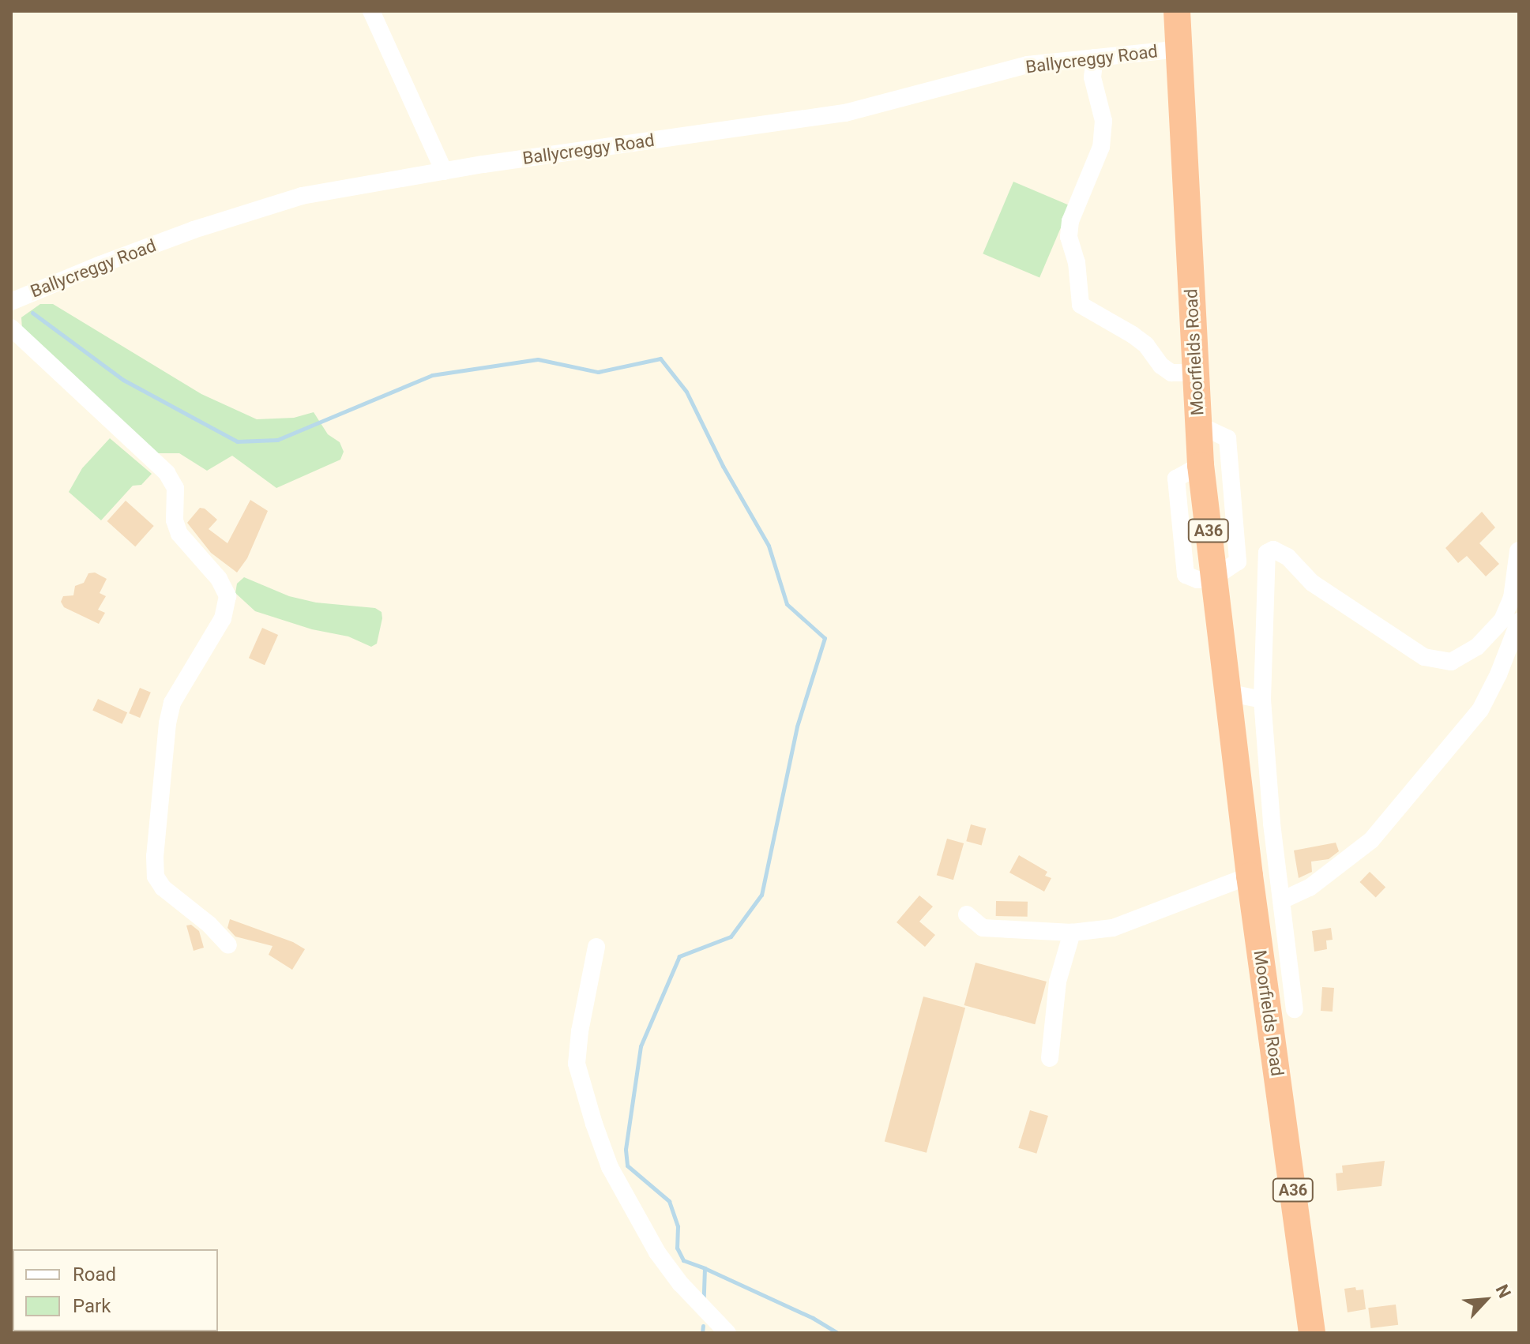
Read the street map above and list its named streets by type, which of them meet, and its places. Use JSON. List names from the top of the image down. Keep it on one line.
{"streets":{"highway":["Moorfields Road","A36"],"street":["Ballycreggy Road"]},"crossings":[["Ballycreggy Road","Moorfields Road"]],"legend":["Road","Park"],"north":"top right"}
